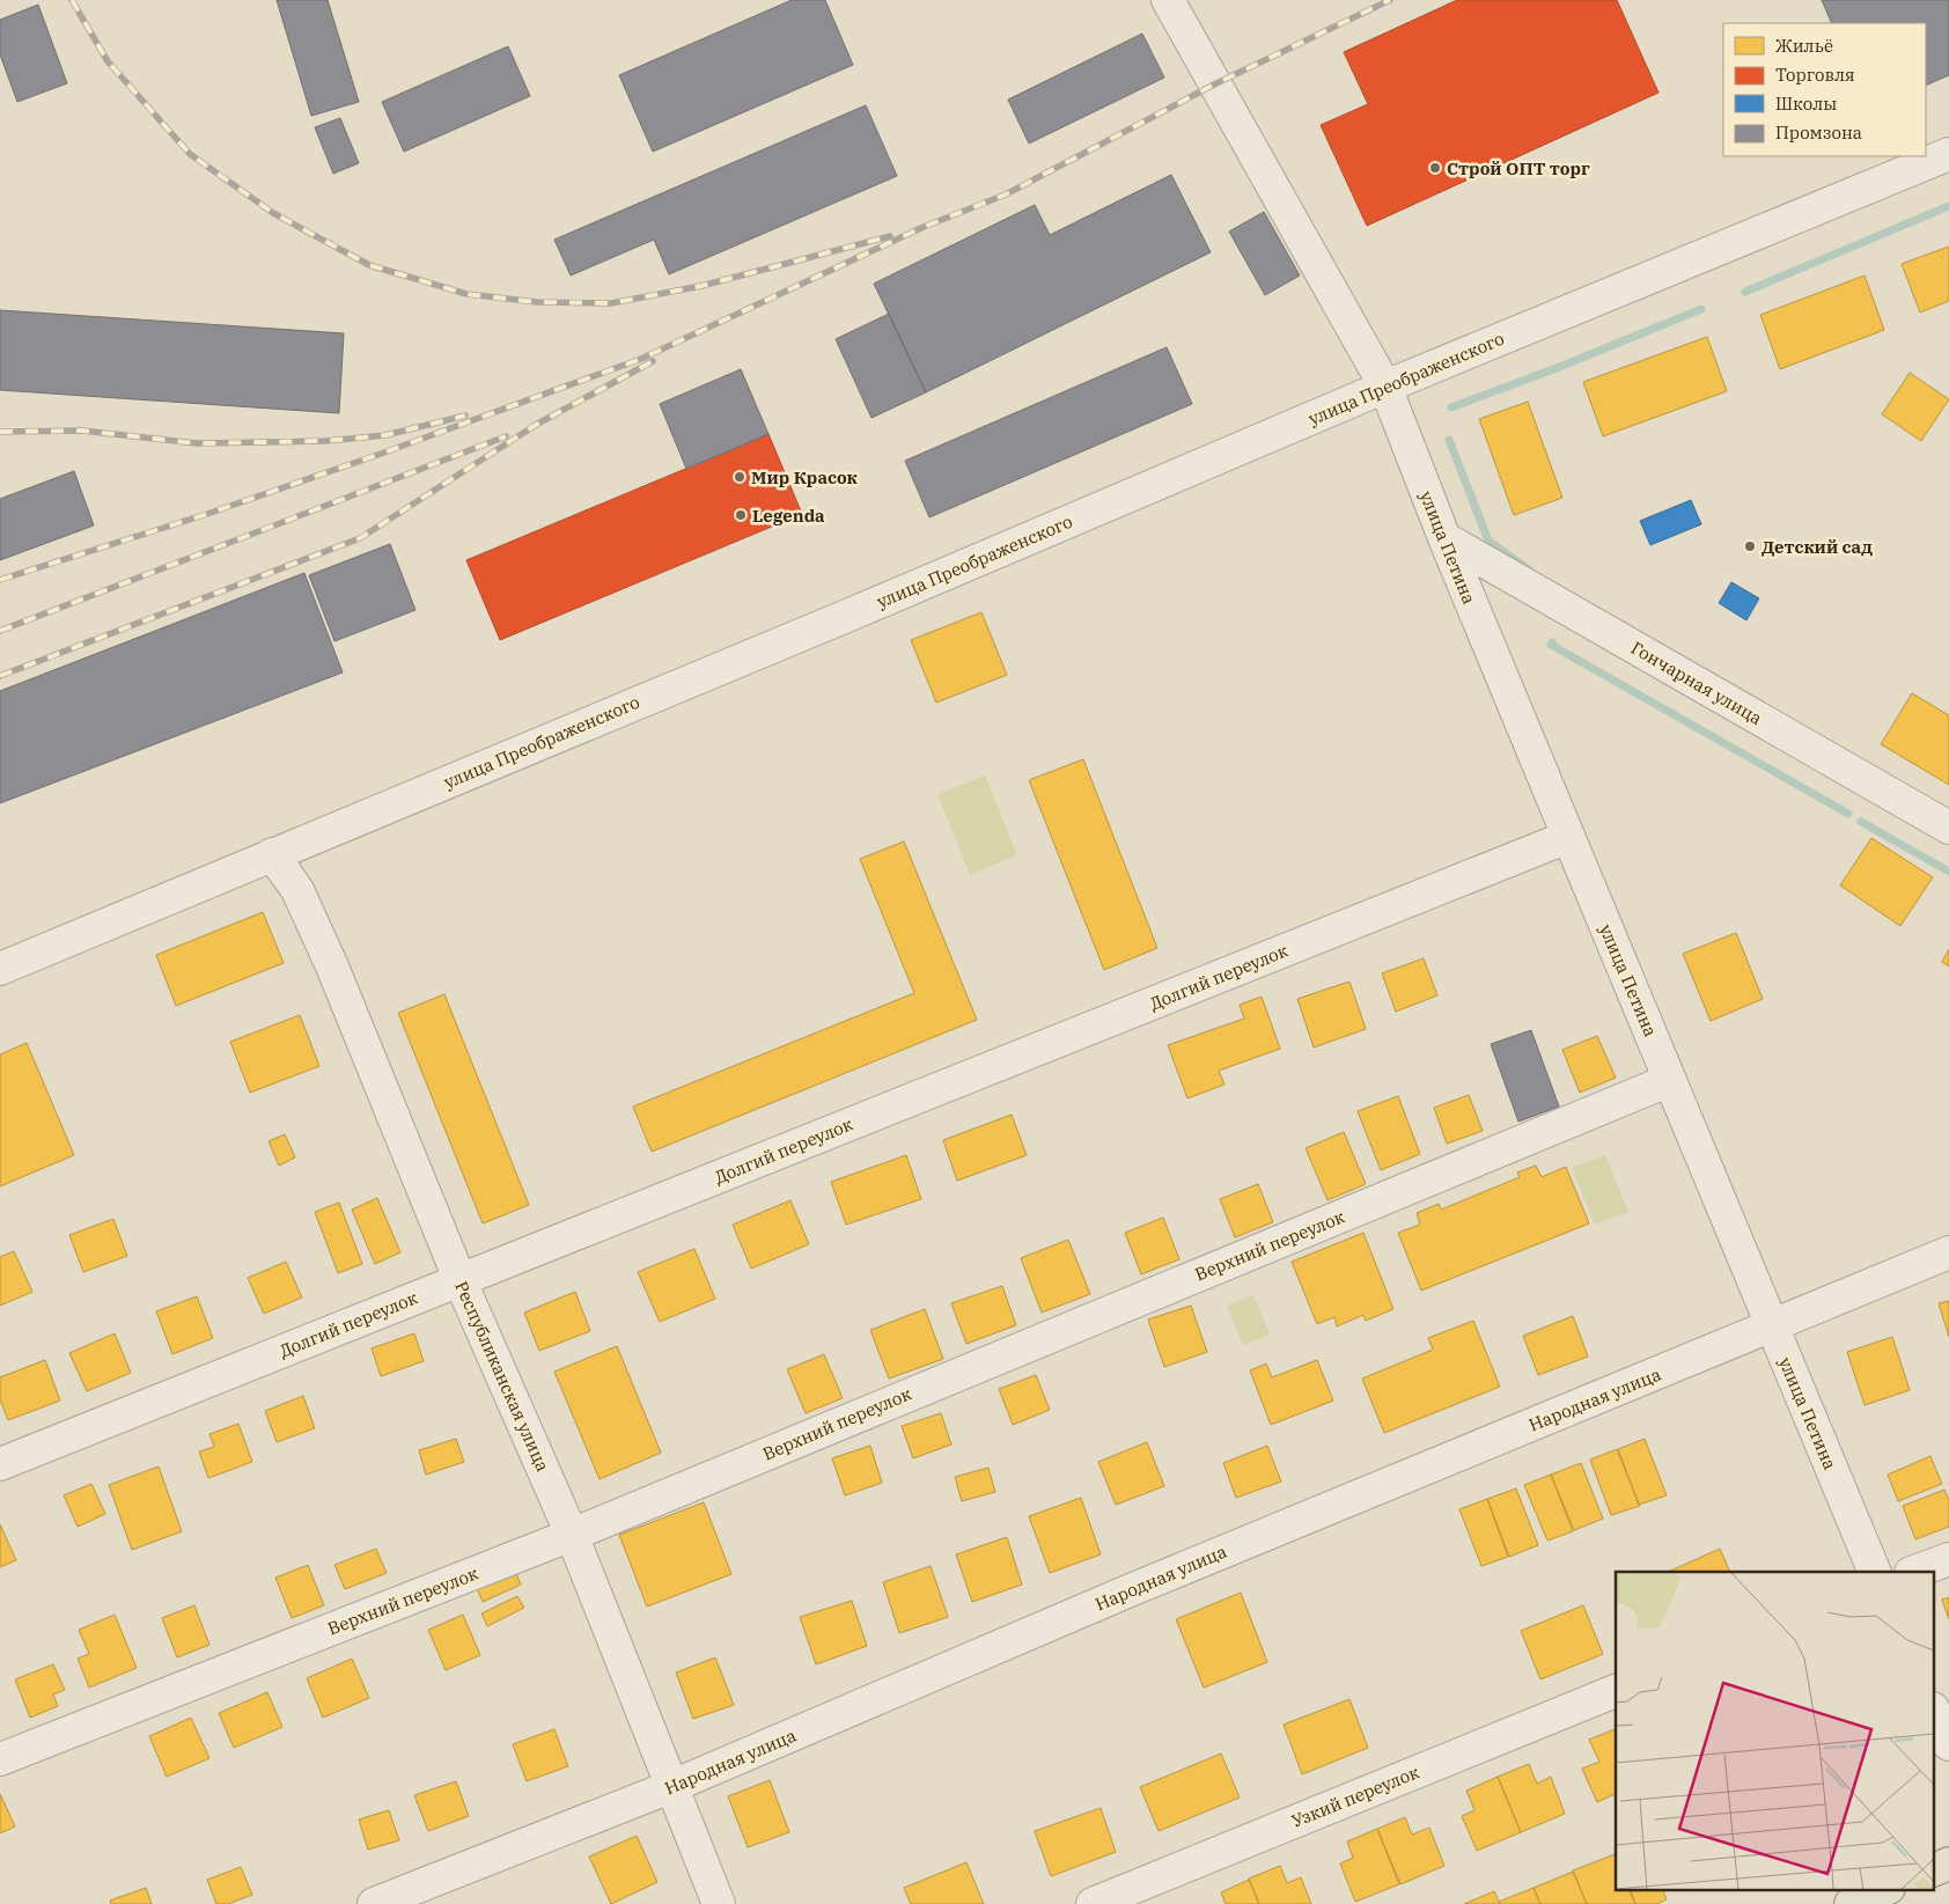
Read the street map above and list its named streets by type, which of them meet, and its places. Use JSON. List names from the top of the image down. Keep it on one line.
{"streets":{"street":["улица Преображенского","улица Петина","Гончарная улица","Долгий переулок","Верхний переулок","Республиканская улица","Народная улица","Узкий переулок"]},"crossings":[["улица Преображенского","улица Петина"],["улица Преображенского","Республиканская улица"],["улица Петина","Гончарная улица"],["улица Петина","Долгий переулок"],["улица Петина","Верхний переулок"],["улица Петина","Народная улица"],["Долгий переулок","Республиканская улица"],["Верхний переулок","Республиканская улица"],["Республиканская улица","Народная улица"]],"places":["Строй ОПТ торг","Мир Красок","Legenda","Детский сад"],"legend":["Жильё","Торговля","Школы","Промзона"]}
